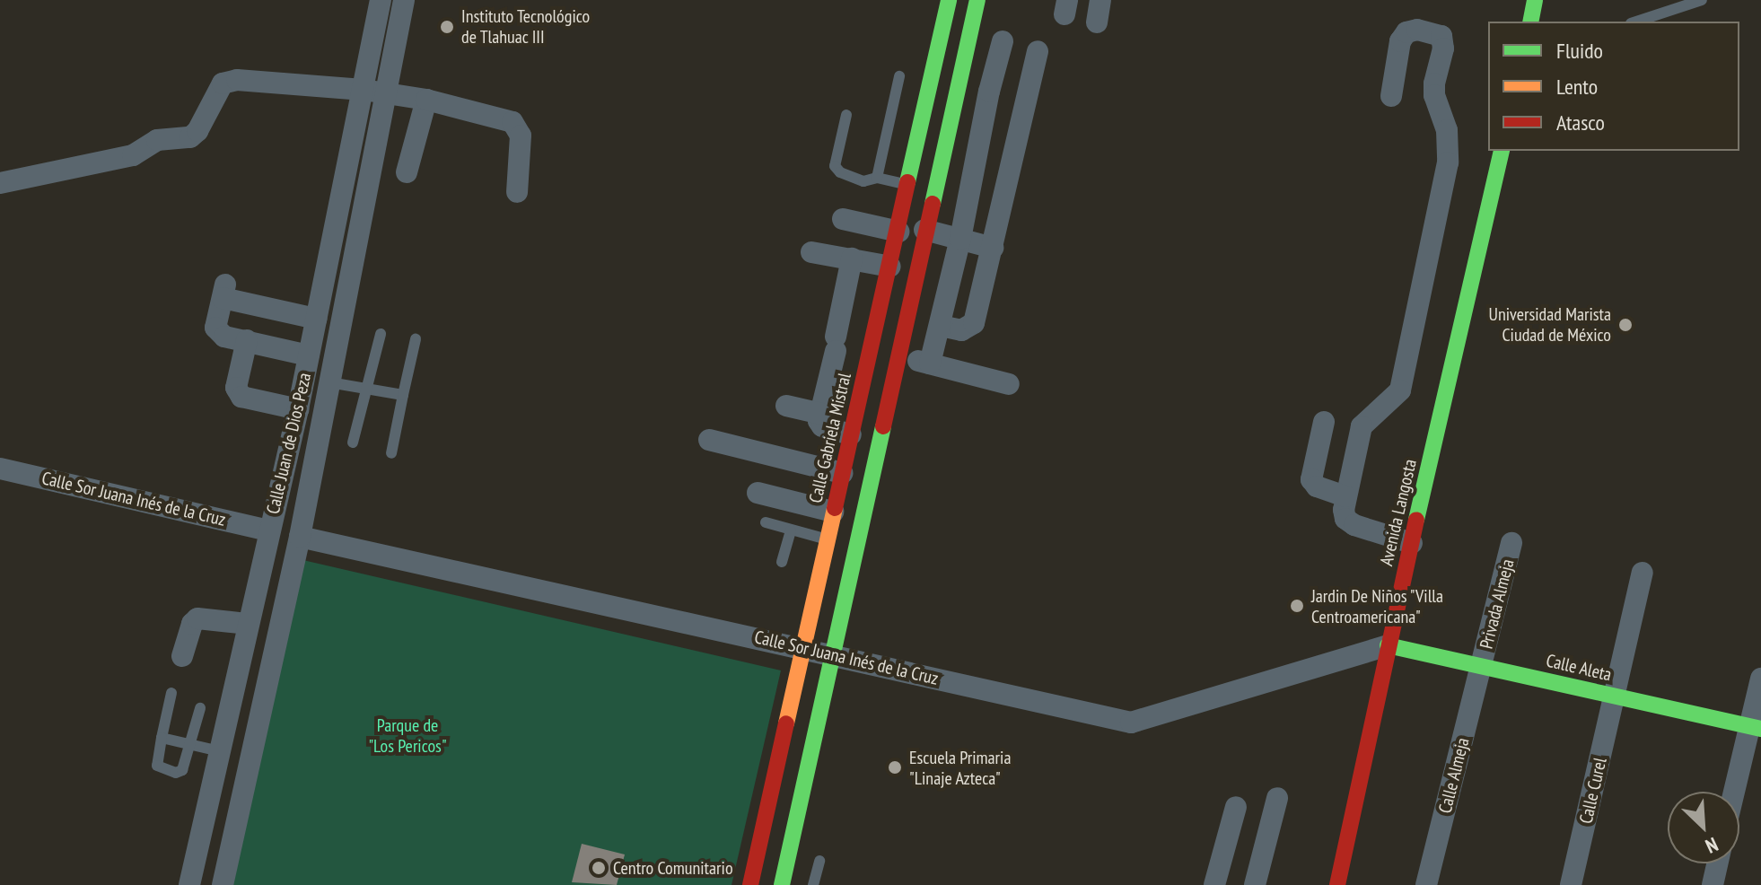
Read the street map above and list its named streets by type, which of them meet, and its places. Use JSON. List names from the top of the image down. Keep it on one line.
{"streets":{"street":["Calle Gabriela Mistral","Calle Juan de Dios Peza","Calle Sor Juana Inés de la Cruz","Avenida Langosta","Privada Almeja","Calle Aleta","Calle Almeja","Calle Curel"]},"crossings":[["Calle Gabriela Mistral","Calle Sor Juana Inés de la Cruz"],["Calle Juan de Dios Peza","Calle Sor Juana Inés de la Cruz"],["Calle Sor Juana Inés de la Cruz","Avenida Langosta"],["Calle Sor Juana Inés de la Cruz","Calle Aleta"],["Avenida Langosta","Calle Aleta"],["Privada Almeja","Calle Aleta"],["Privada Almeja","Calle Almeja"],["Calle Aleta","Calle Almeja"],["Calle Aleta","Calle Curel"]],"parks":["Parque de \"Los Pericos\""],"places":["Instituto Tecnológico de Tlahuac III","Universidad Marista Ciudad de México","Jardin De Niños \"Villa Centroamericana\"","Escuela Primaria \"Linaje Azteca\"","Centro Comunitario"],"legend":["Fluido","Lento","Atasco"],"north":"bottom right"}
